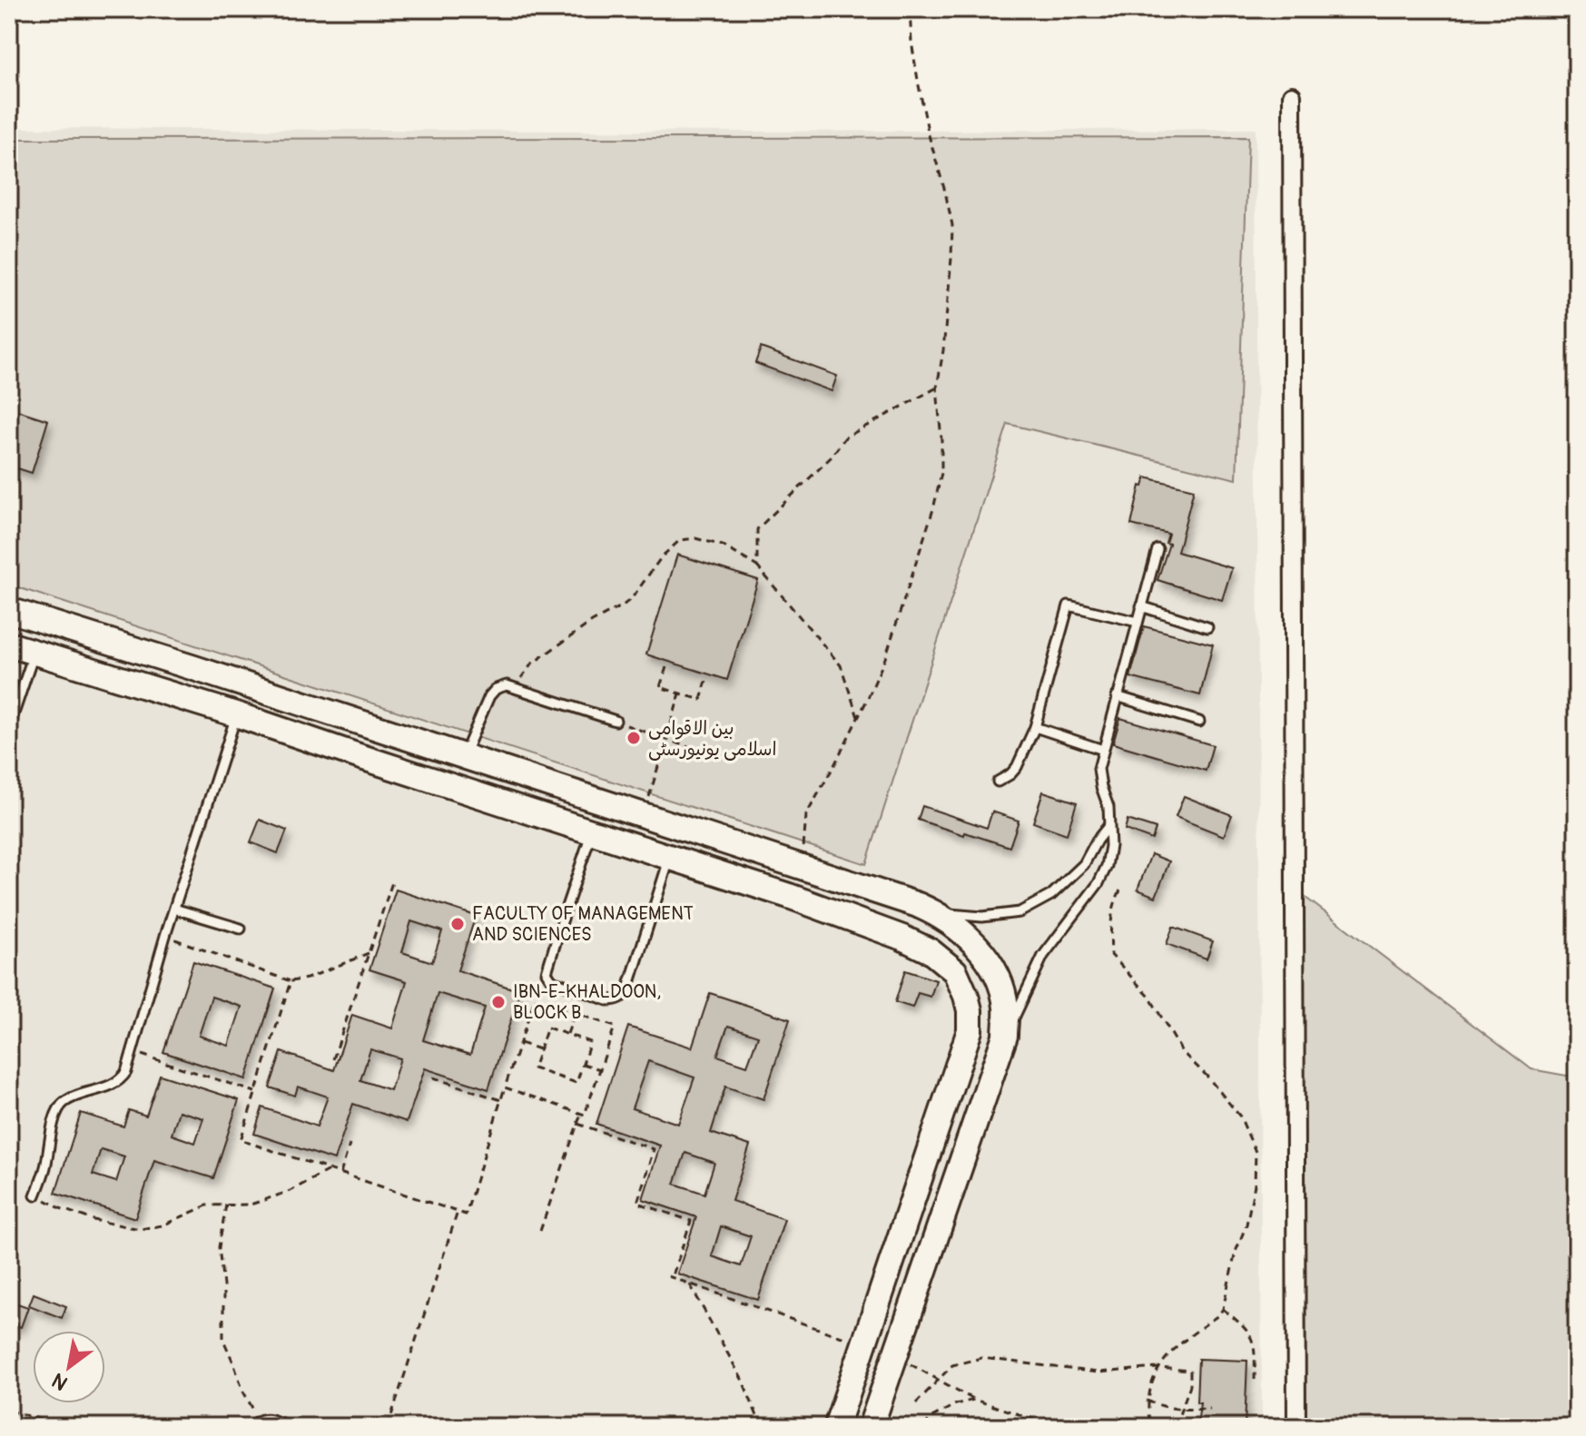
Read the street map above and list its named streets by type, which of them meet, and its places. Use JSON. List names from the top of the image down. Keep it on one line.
{"places":["بین الاقوامی اسلامی یونیورسٹی","FACULTY OF MANAGEMENT AND SCIENCES","IBN-E-KHALDOON, BLOCK B"],"north":"bottom left"}
